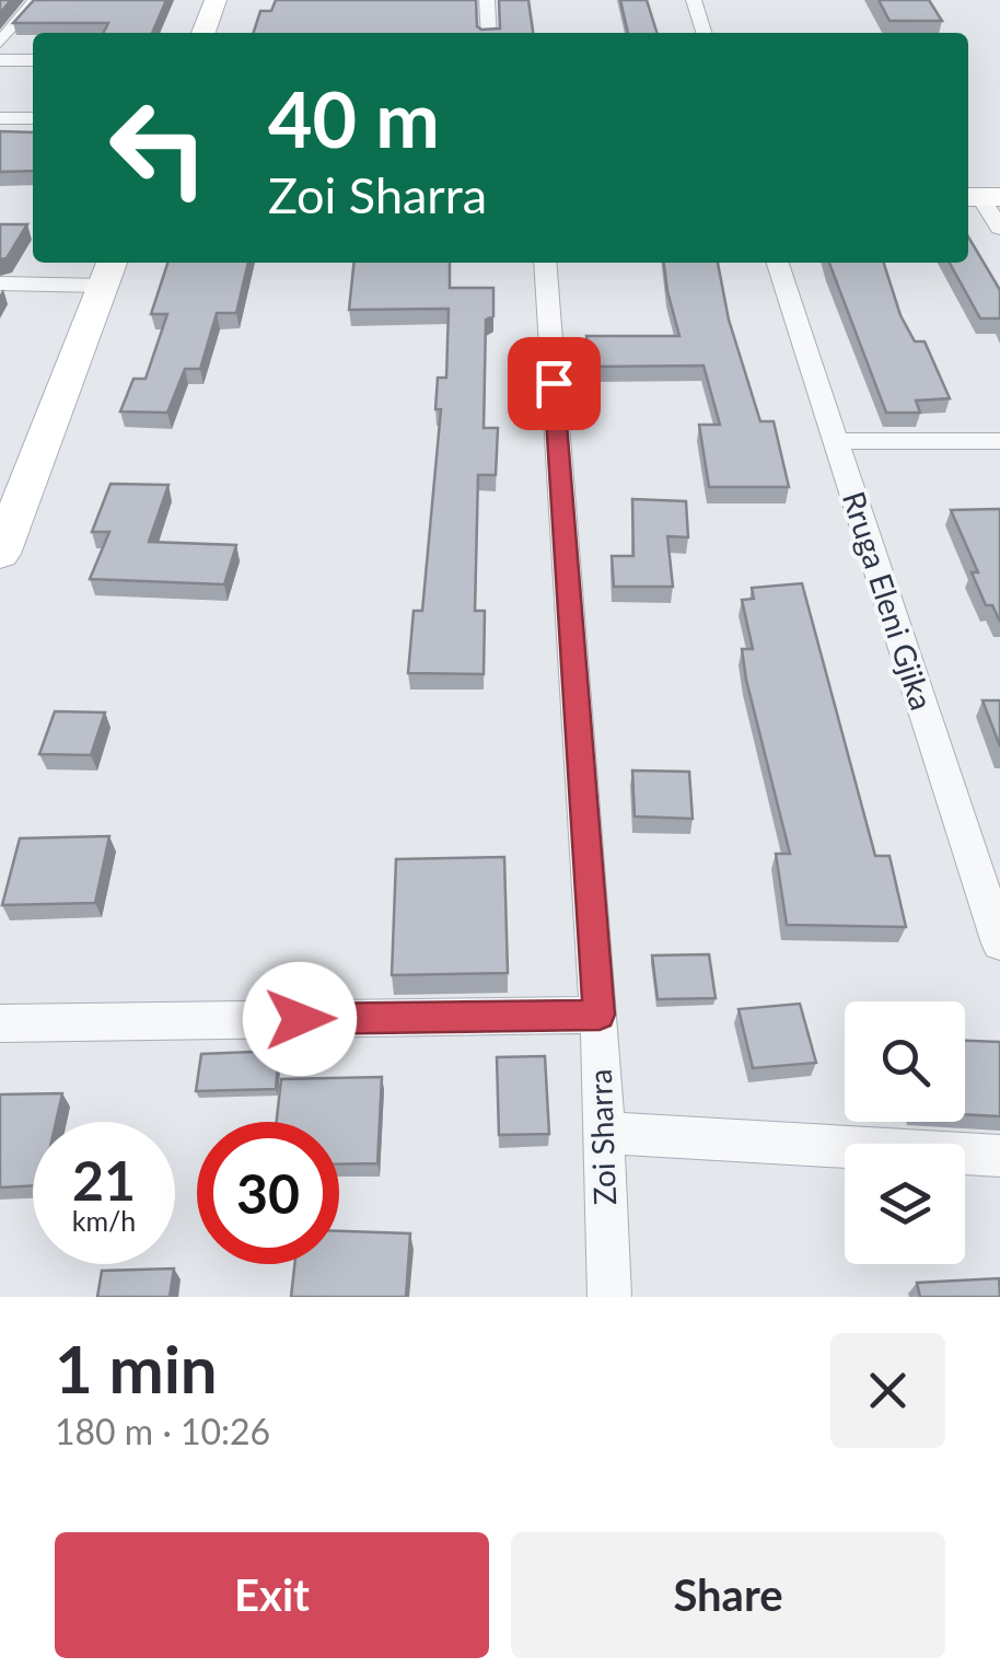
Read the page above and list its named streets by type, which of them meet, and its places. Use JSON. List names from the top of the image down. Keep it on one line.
{"streets":{"street":["Rruga Eleni Gjika","Zoi Sharra"]},"page":{"turn":["40 m","Zoi Sharra"],"speed":"21 km/h","limit":"30","heading":["1 min","180 m · 10:26"],"buttons":["Exit","Share"]}}
